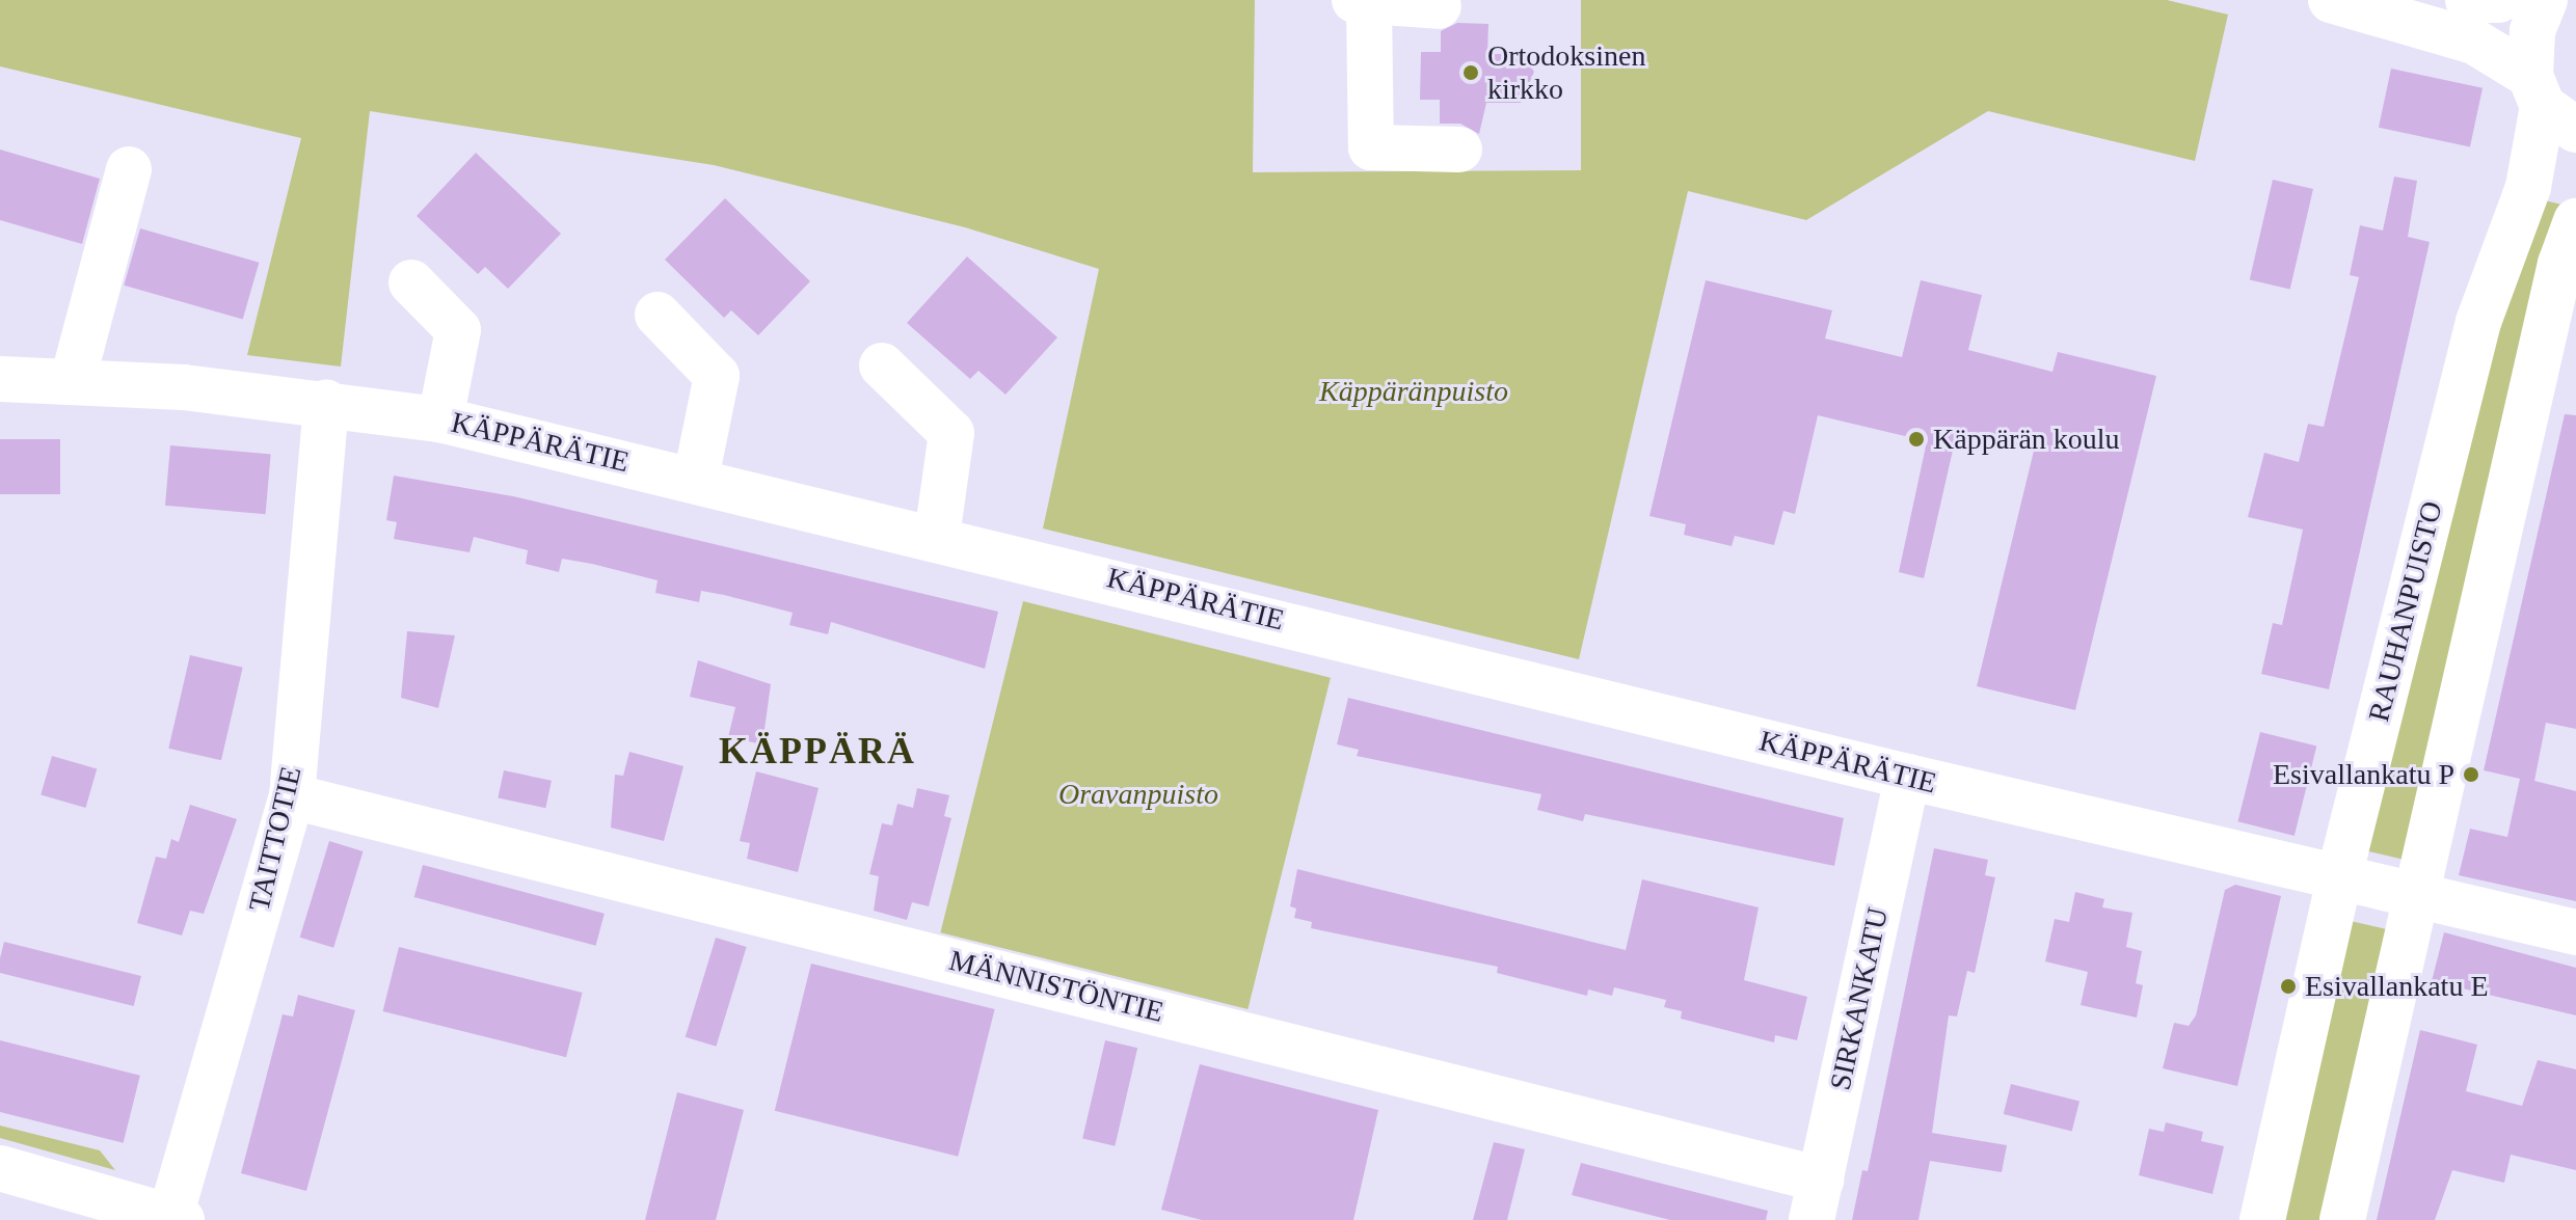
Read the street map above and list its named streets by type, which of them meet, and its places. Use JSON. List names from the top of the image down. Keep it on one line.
{"streets":{"street":["KÄPPÄRÄTIE","RAUHANPUISTO","TAITTOTIE","MÄNNISTÖNTIE","SIRKANKATU"]},"crossings":[["KÄPPÄRÄTIE","RAUHANPUISTO"],["KÄPPÄRÄTIE","TAITTOTIE"],["KÄPPÄRÄTIE","SIRKANKATU"],["TAITTOTIE","MÄNNISTÖNTIE"],["MÄNNISTÖNTIE","SIRKANKATU"]],"districts":["KÄPPÄRÄ"],"parks":["Käppäränpuisto","Oravanpuisto"],"places":["Ortodoksinen kirkko","Käppärän koulu","Esivallankatu P","Esivallankatu E"]}
